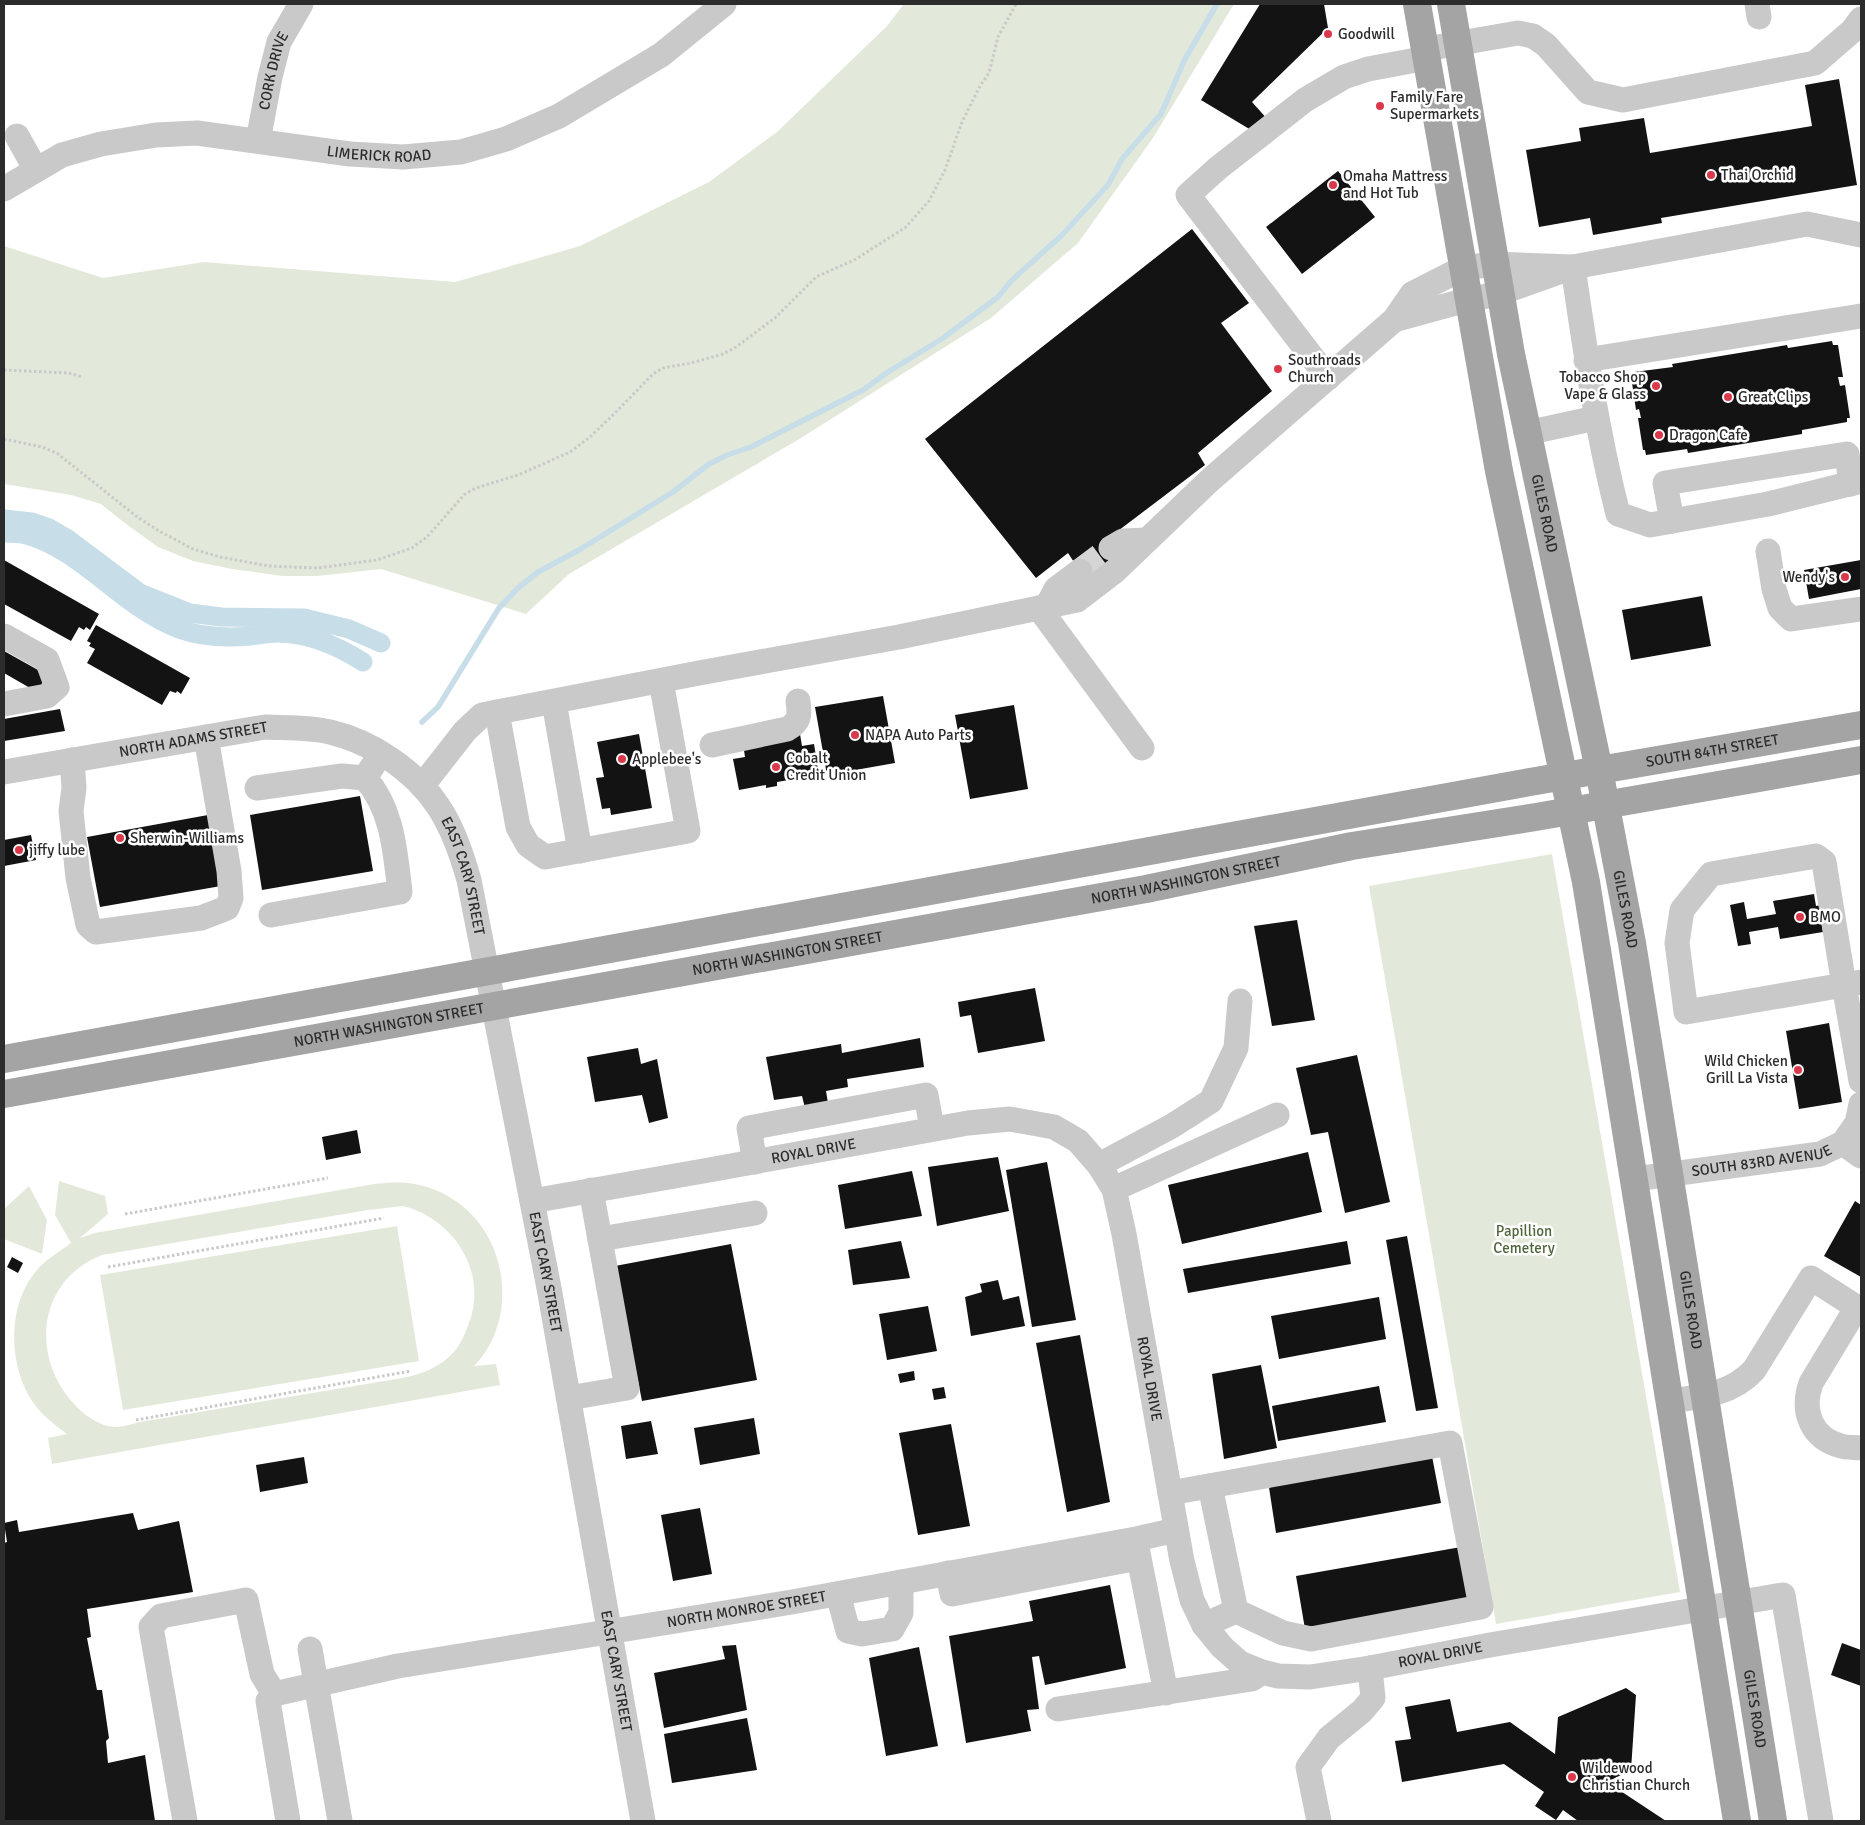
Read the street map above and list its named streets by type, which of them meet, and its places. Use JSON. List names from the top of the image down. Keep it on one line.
{"streets":{"main road":["GILES ROAD","SOUTH 84TH STREET","NORTH WASHINGTON STREET"],"street":["CORK DRIVE","LIMERICK ROAD","NORTH ADAMS STREET","EAST CARY STREET","ROYAL DRIVE","SOUTH 83RD AVENUE","NORTH MONROE STREET"]},"crossings":[["CORK DRIVE","LIMERICK ROAD"],["GILES ROAD","SOUTH 84TH STREET"],["GILES ROAD","ROYAL DRIVE"],["GILES ROAD","SOUTH 83RD AVENUE"],["NORTH ADAMS STREET","EAST CARY STREET"],["EAST CARY STREET","NORTH WASHINGTON STREET"],["EAST CARY STREET","ROYAL DRIVE"],["EAST CARY STREET","NORTH MONROE STREET"],["ROYAL DRIVE","NORTH MONROE STREET"]],"parks":["Papillion Cemetery"],"places":["Goodwill","Family Fare Supermarkets","Thai Orchid","Omaha Mattress and Hot Tub","Southroads Church","Tobacco Shop Vape & Glass","Great Clips","Dragon Cafe","Wendy's","NAPA Auto Parts","Applebee's","Cobalt Credit Union","Sherwin-Williams","jiffy lube","BMO","Wild Chicken Grill La Vista","Wildewood Christian Church"]}
